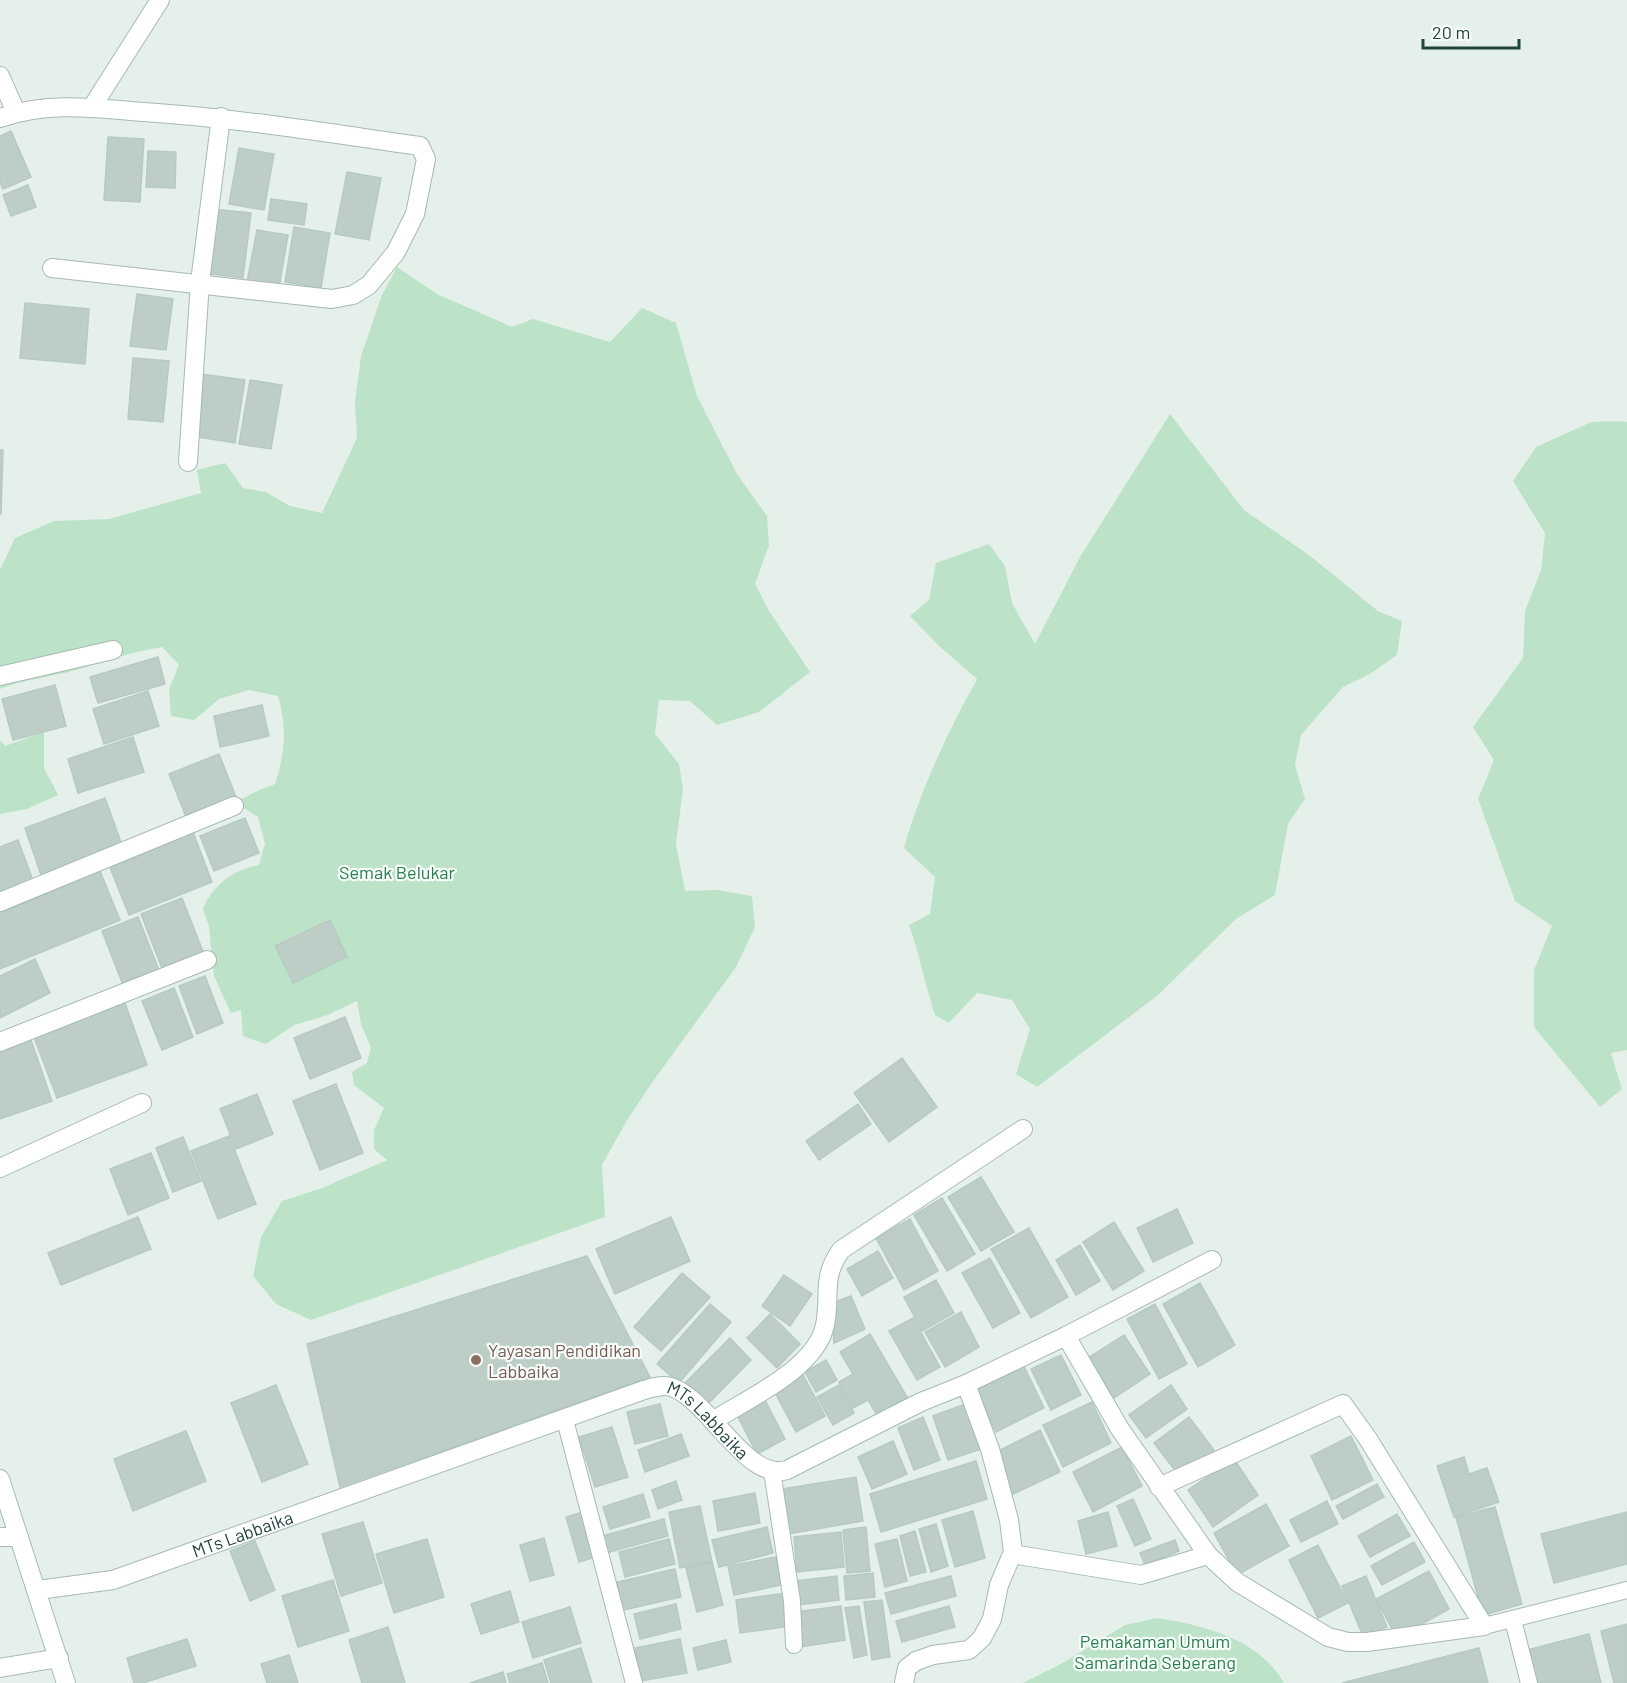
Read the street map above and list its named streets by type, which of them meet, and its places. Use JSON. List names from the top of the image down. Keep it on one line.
{"streets":{"street":["MTs Labbaika"]},"parks":["Semak Belukar","Pemakaman Umum Samarinda Seberang"],"places":["Yayasan Pendidikan Labbaika"],"scale_bar":"20 m"}
